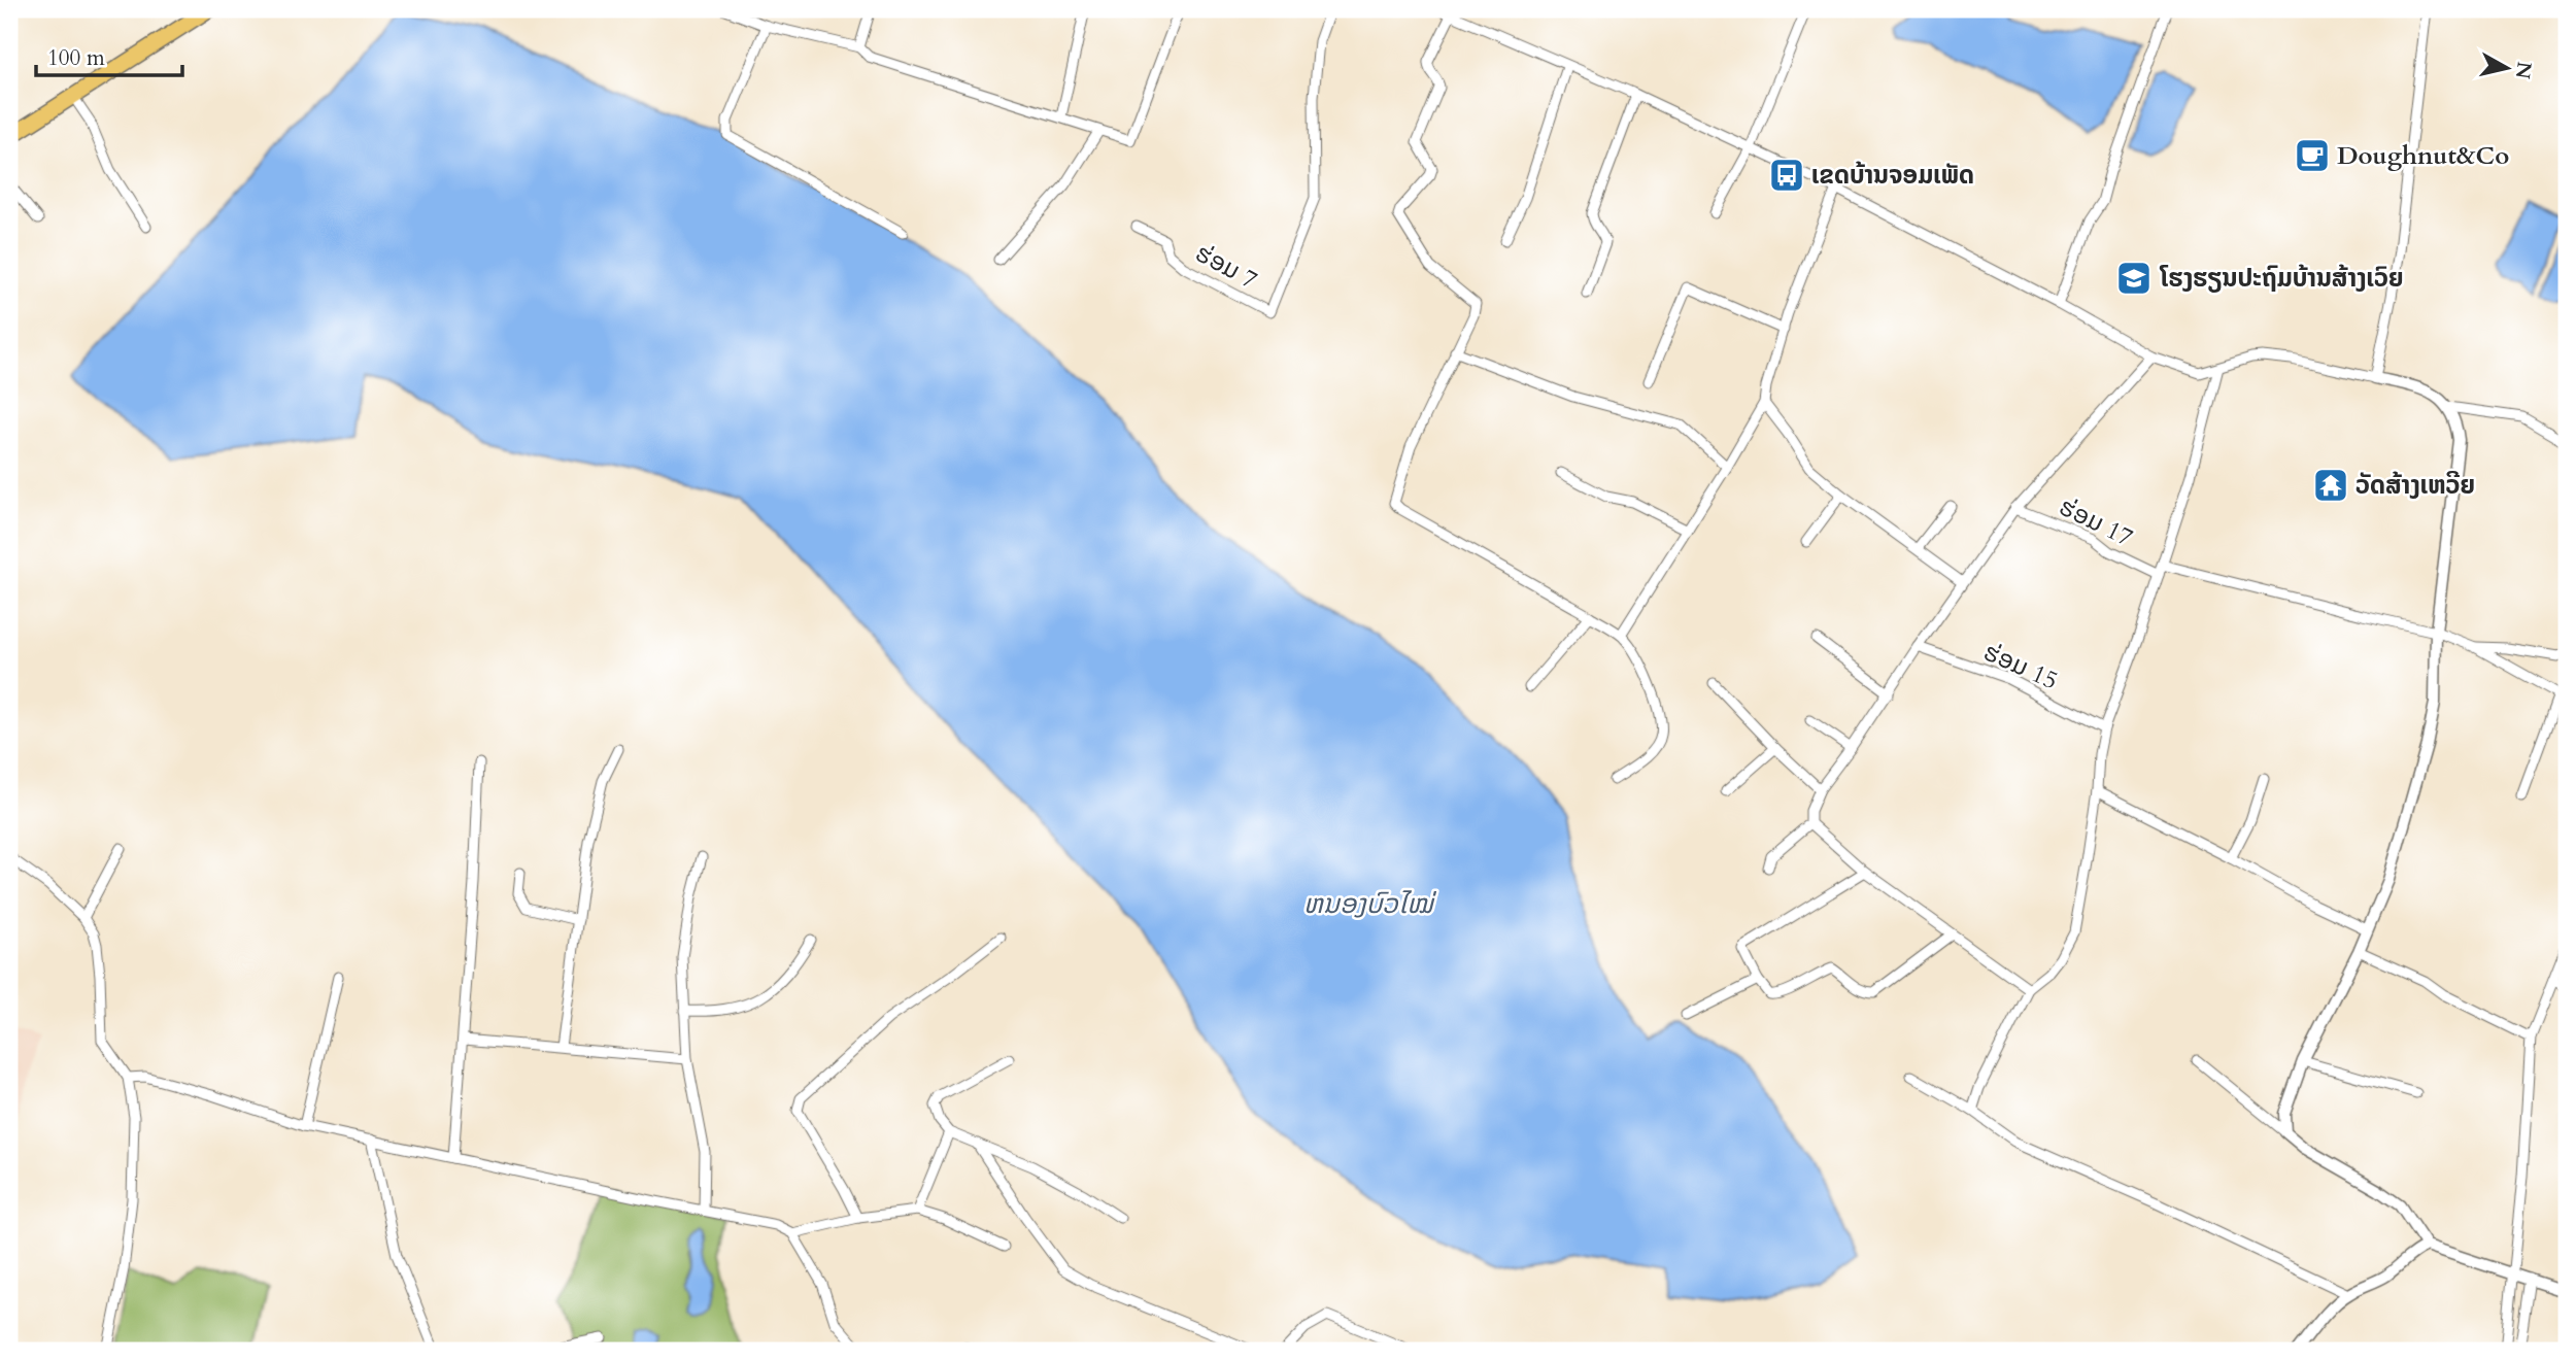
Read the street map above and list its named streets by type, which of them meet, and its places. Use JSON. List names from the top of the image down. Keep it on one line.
{"streets":{"street":["ຮ່ອມ 7","ຮ່ອມ 17","ຮ່ອມ 15"]},"water":["ຫນອງບົວໄໝ່"],"places":{"cafe":["Doughnut&Co"],"bus stop":["ເຂດບ້ານຈອມເພັດ"],"school or university":["ໂຮງຮຽນປະຖົມບ້ານສ້າງເວົຍ"],"temple":["ວັດສ້າງເຫວີຍ"]},"scale_bar":"100 m","north":"right"}
